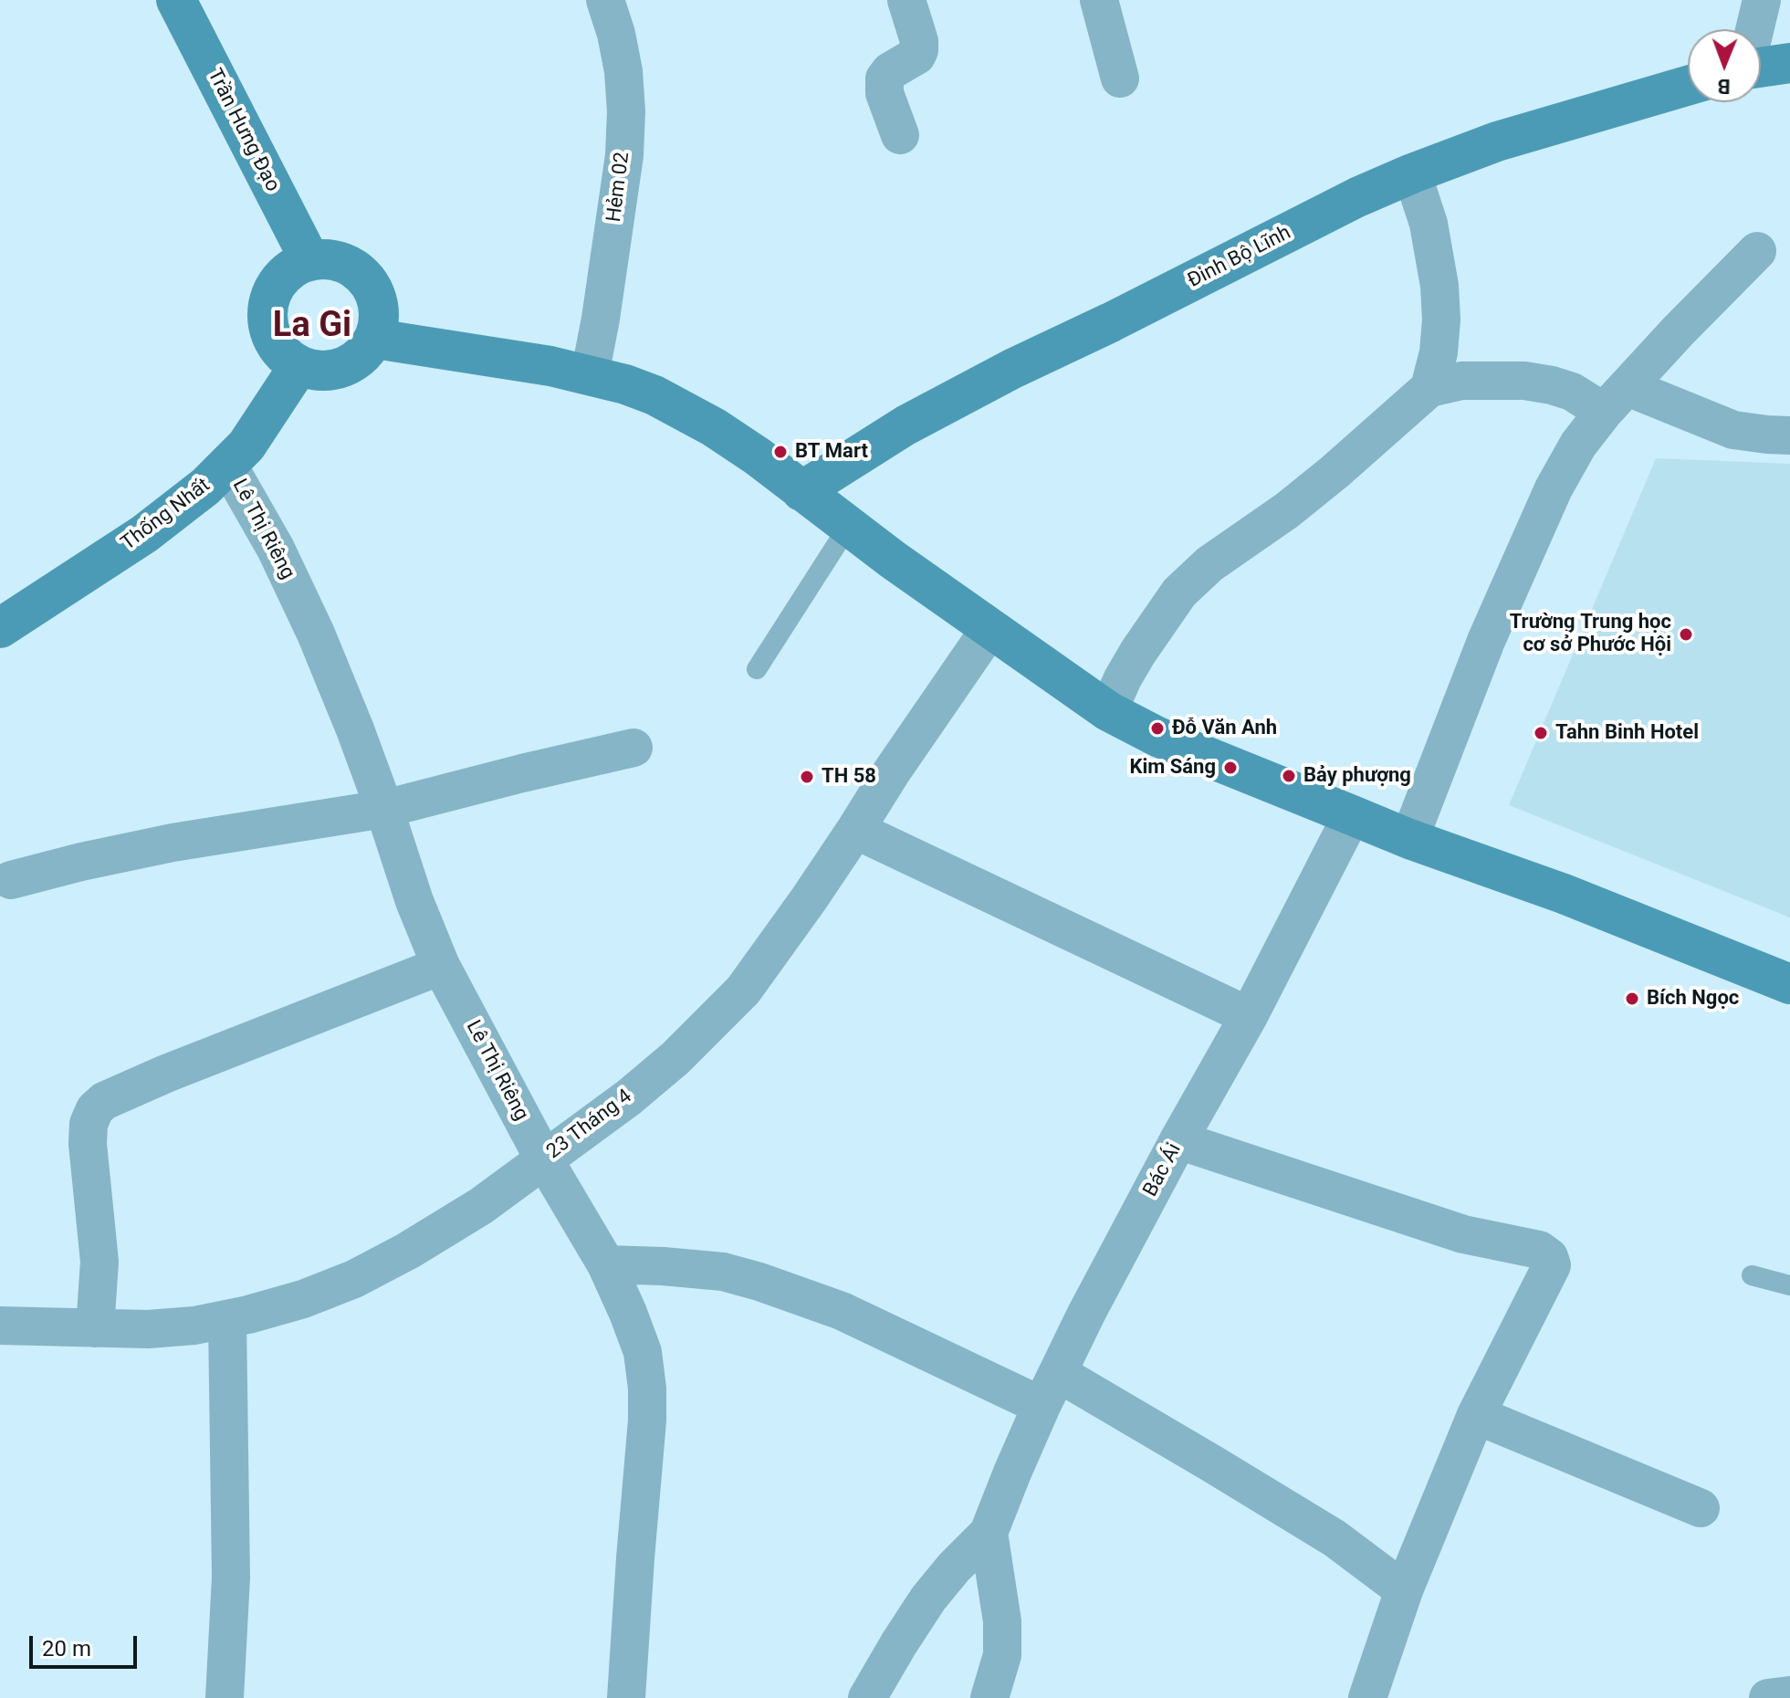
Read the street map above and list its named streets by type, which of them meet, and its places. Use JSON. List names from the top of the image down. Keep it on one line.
{"streets":{"main road":["Trần Hưng Đạo","Đinh Bộ Lĩnh","Thống Nhất"],"street":["Hẻm 02","Lê Thị Riêng","23 Tháng 4","Bác Ái"]},"crossings":[["Trần Hưng Đạo","Thống Nhất"],["Thống Nhất","Lê Thị Riêng"],["Lê Thị Riêng","23 Tháng 4"]],"districts":["La Gi"],"places":["BT Mart","Trường Trung học cơ sở Phước Hội","Đỗ Văn Anh","Tahn Binh Hotel","Kim Sáng","Bảy phượng","TH 58","Bích Ngọc"],"scale_bar":"20 m","north":"bottom"}
